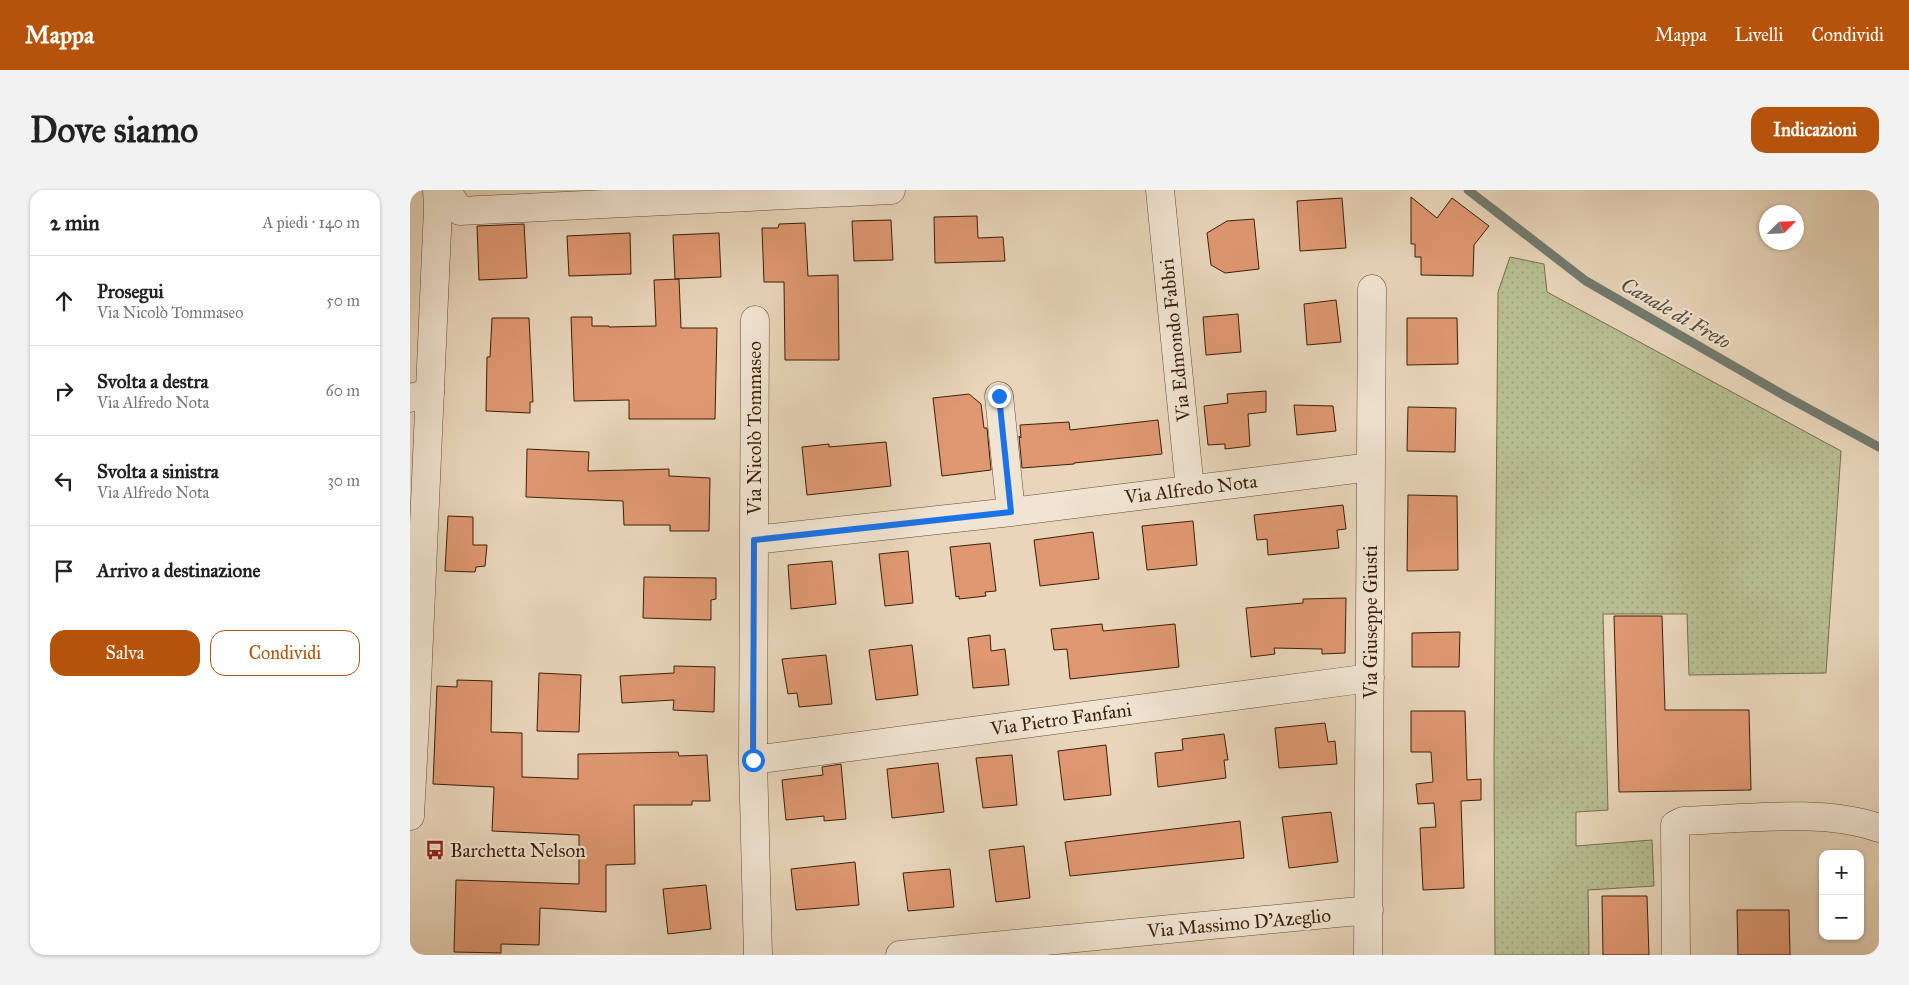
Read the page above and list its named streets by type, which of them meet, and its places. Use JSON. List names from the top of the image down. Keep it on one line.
{"streets":{"street":["Via Edmondo Fabbri","Via Nicolò Tommaseo","Via Alfredo Nota","Via Giuseppe Giusti","Via Pietro Fanfani","Via Massimo D'Azeglio"]},"crossings":[["Via Edmondo Fabbri","Via Alfredo Nota"],["Via Nicolò Tommaseo","Via Alfredo Nota"],["Via Nicolò Tommaseo","Via Pietro Fanfani"],["Via Alfredo Nota","Via Giuseppe Giusti"],["Via Giuseppe Giusti","Via Pietro Fanfani"],["Via Giuseppe Giusti","Via Massimo D'Azeglio"]],"water":["Canale di Freto"],"places":{"bus stop":["Barchetta Nelson"]},"north":"top right","page":{"header":"Mappa","nav":["Mappa","Livelli","Condividi"],"buttons":["Indicazioni",["Salva","Condividi"]],"title":"Dove siamo","heading":["2 min","A piedi · 140 m"],"list":[["Prosegui","Via Nicolò Tommaseo","50 m"],["Svolta a destra","Via Alfredo Nota","60 m"],["Svolta a sinistra","Via Alfredo Nota","30 m"],"Arrivo a destinazione"],"map_buttons":["+","−"]}}
